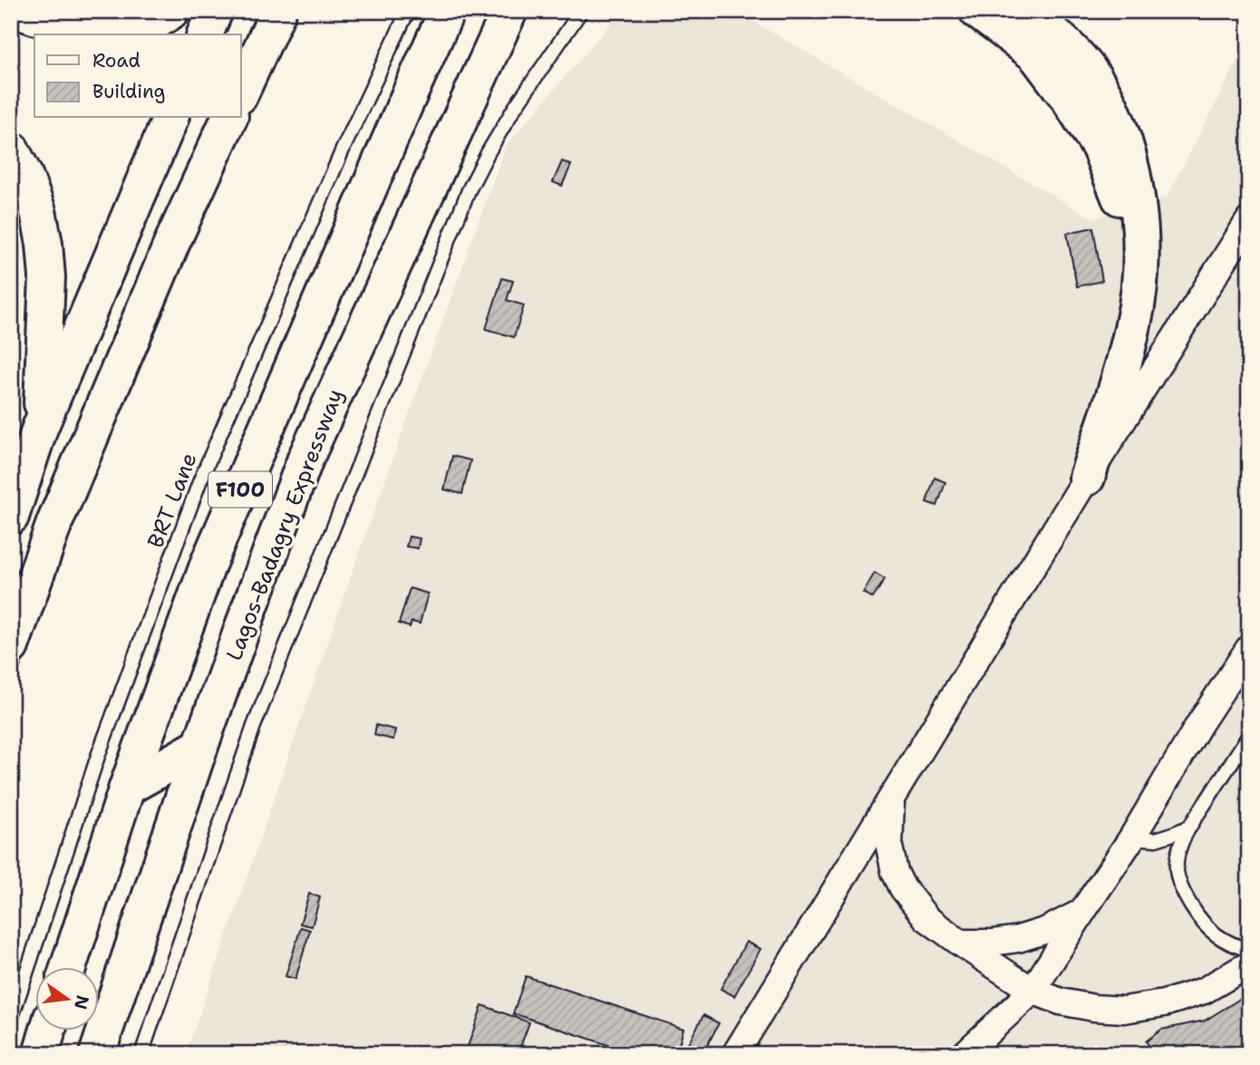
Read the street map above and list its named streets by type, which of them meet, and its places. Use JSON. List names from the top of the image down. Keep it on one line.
{"streets":{"main road":["F100","Lagos-Badagry Expressway"],"lane":["BRT Lane"]},"legend":["Road","Building"],"north":"right"}
